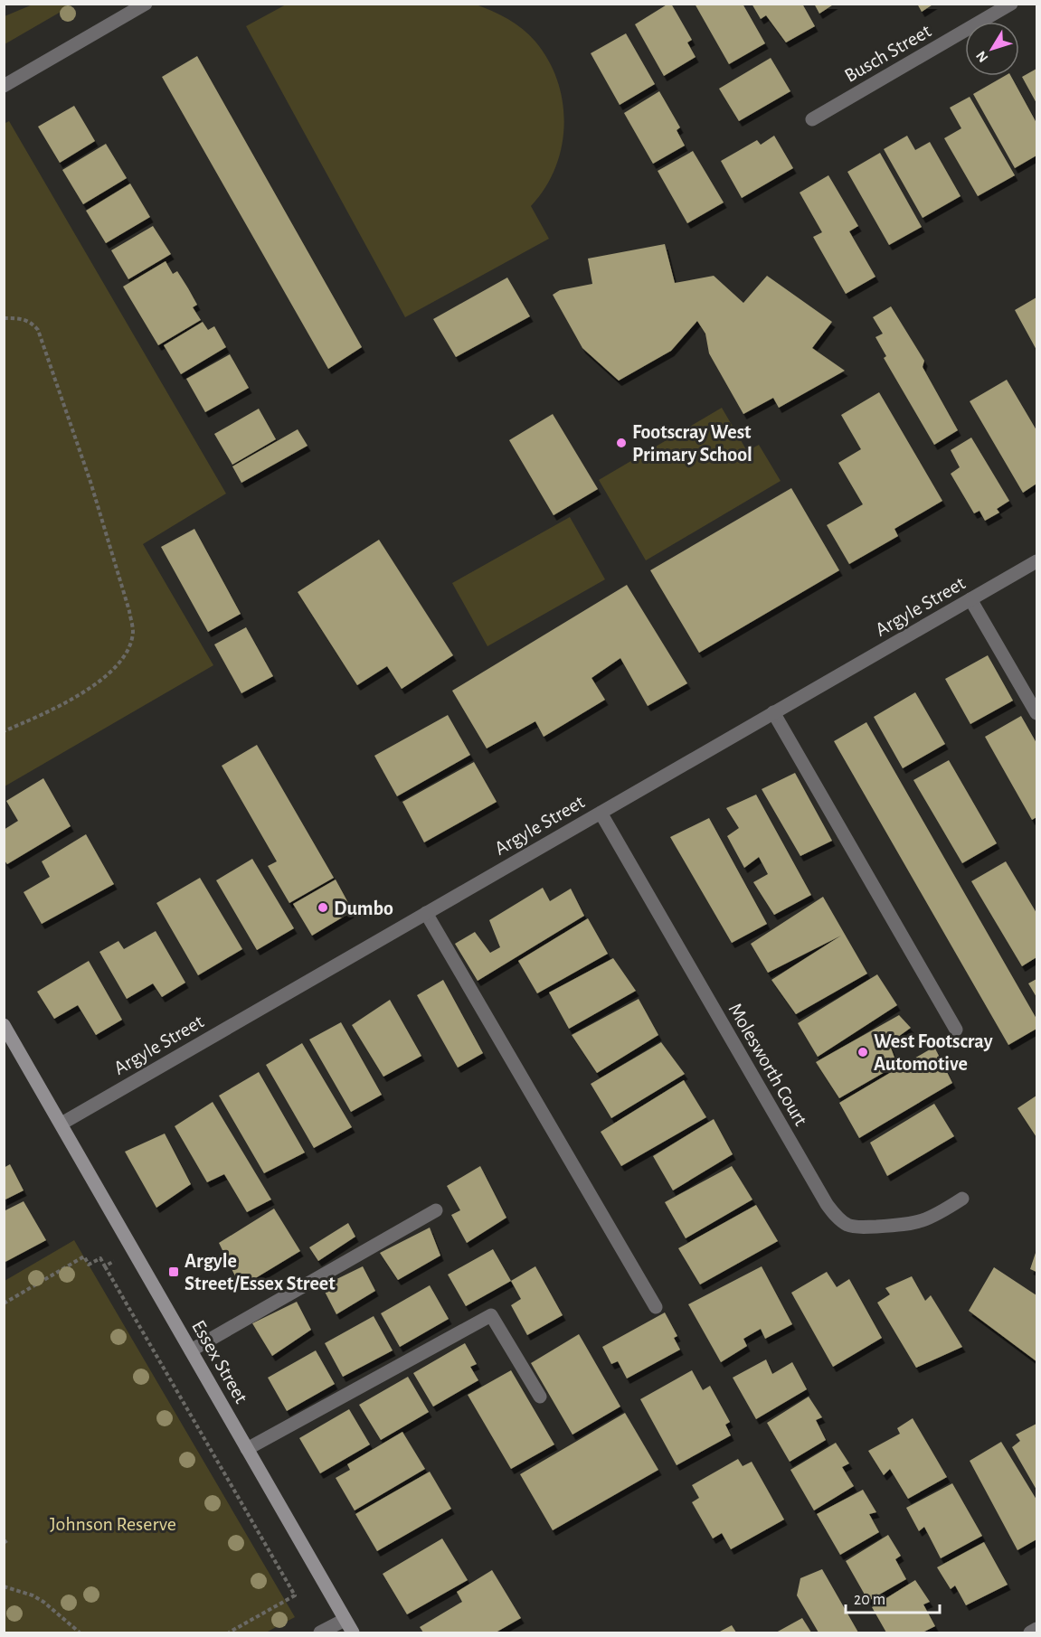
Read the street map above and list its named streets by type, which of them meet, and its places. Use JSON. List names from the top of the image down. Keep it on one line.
{"streets":{"street":["Busch Street","Argyle Street","Molesworth Court","Essex Street"]},"crossings":[["Argyle Street","Molesworth Court"],["Argyle Street","Essex Street"]],"parks":["Johnson Reserve"],"places":{"other":["Footscray West Primary School","Dumbo","West Footscray Automotive"],"transit":["Argyle Street/Essex Street"]},"scale_bar":"20 m","north":"bottom left"}
